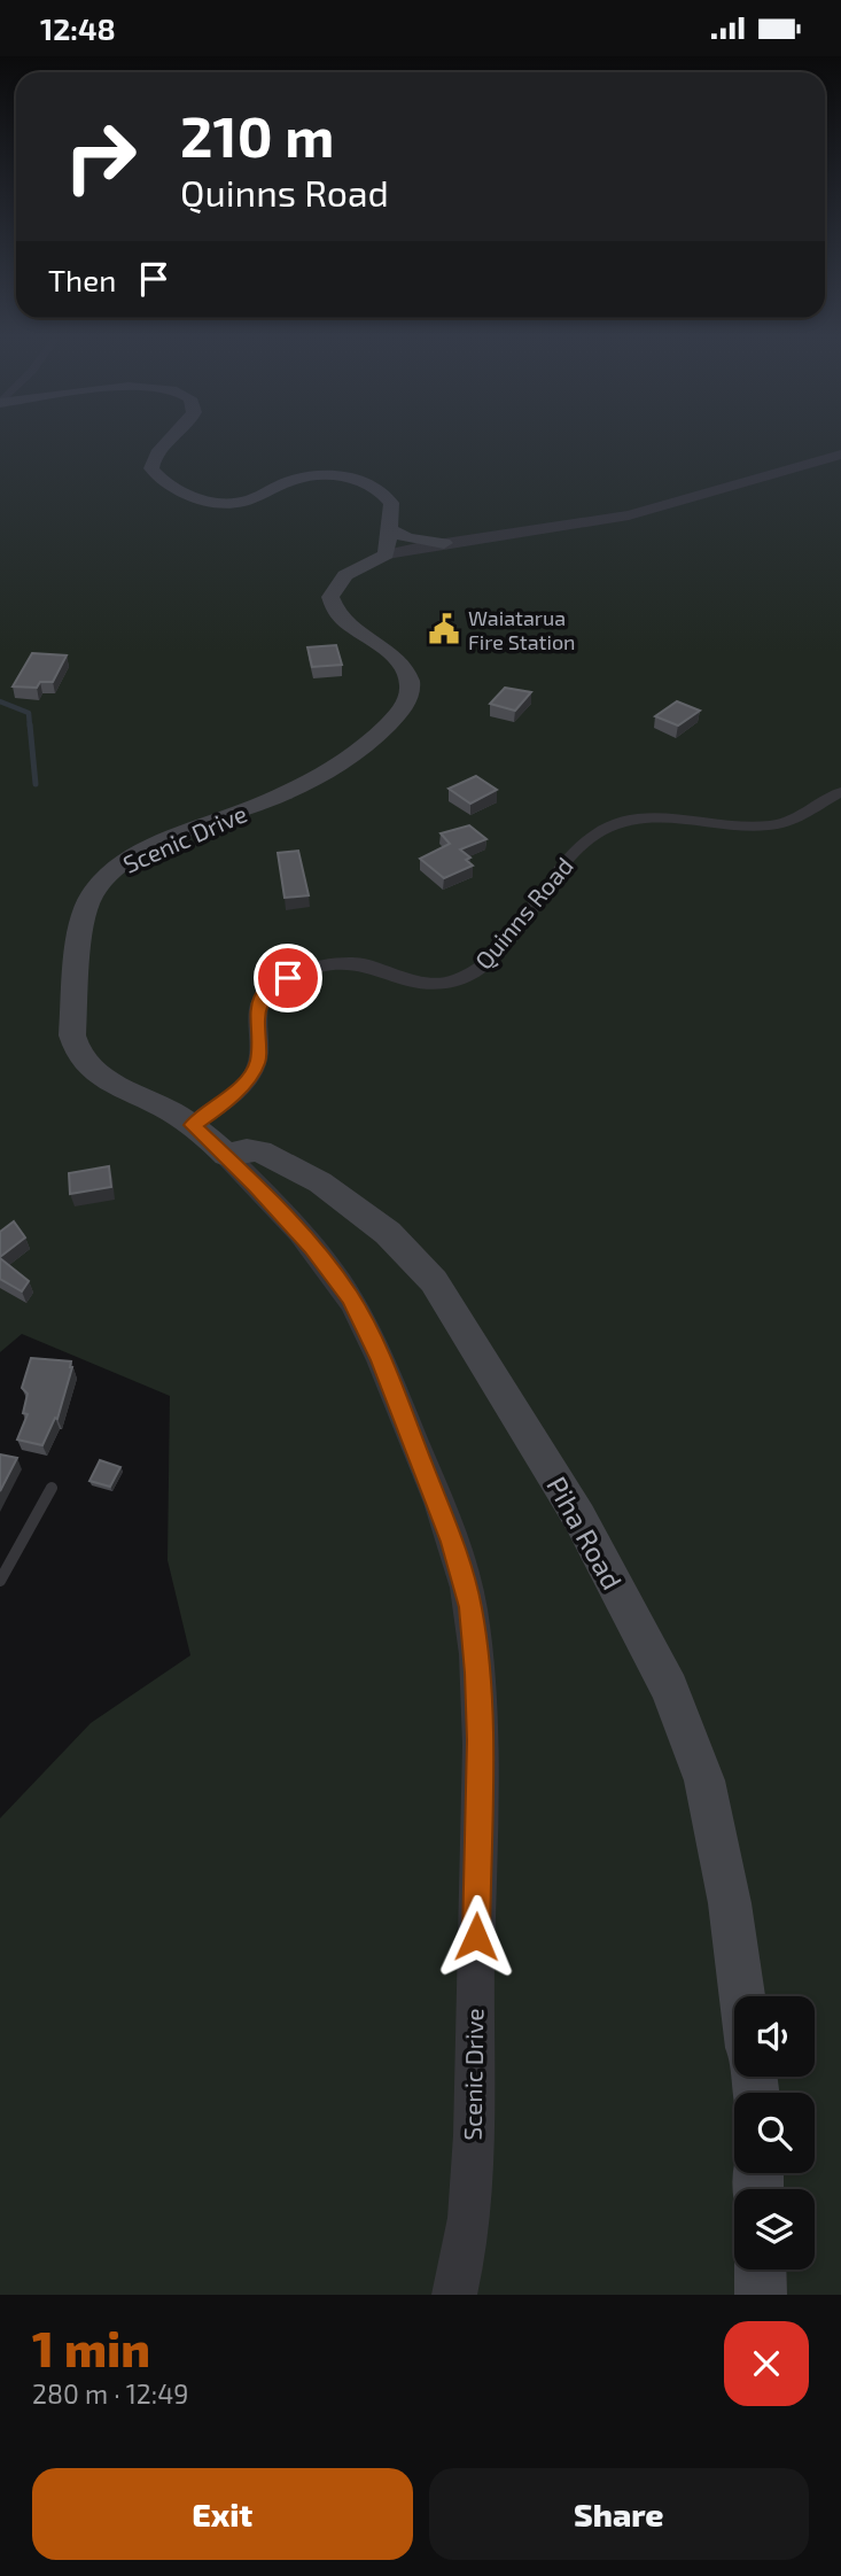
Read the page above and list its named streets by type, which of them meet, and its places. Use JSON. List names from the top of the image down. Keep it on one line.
{"streets":{"main road":["Scenic Drive","Piha Road"],"street":["Quinns Road"]},"crossings":[["Scenic Drive","Quinns Road"],["Scenic Drive","Piha Road"]],"places":{"public building":["Waiatarua Fire Station"]},"page":{"status":"12:48","turn":["210 m","Quinns Road"],"then":"Then","heading":["1 min","280 m · 12:49"],"buttons":["Exit","Share"]}}
